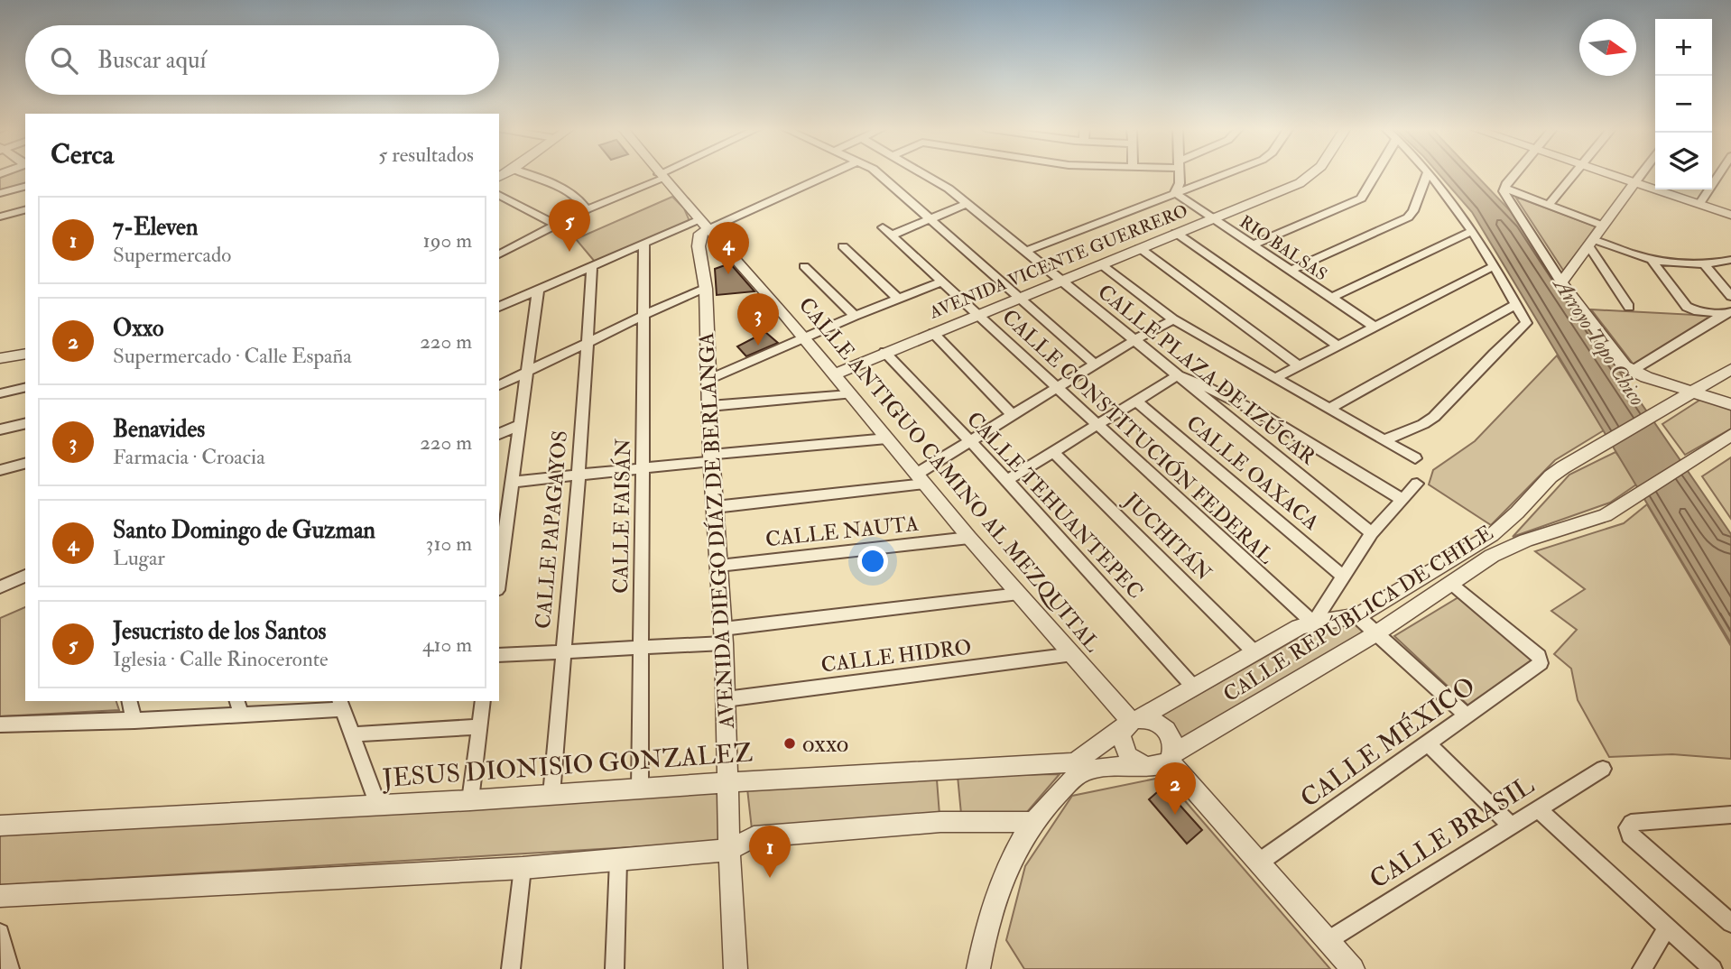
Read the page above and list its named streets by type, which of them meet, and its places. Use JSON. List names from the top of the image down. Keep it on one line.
{"streets":{"street":["RIO BALSAS","AVENIDA VICENTE GUERRERO","CALLE PLAZA DE IZÚCAR","CALLE CONSTITUCIÓN FEDERAL","CALLE OAXACA","CALLE ANTIGUO CAMINO AL MEZQUITAL","CALLE TEHUANTEPEC","CALLE FAISÁN","CALLE PAPAGAYOS","AVENIDA DIEGO DÍAZ DE BERLANGA","CALLE NAUTA","JUCHITÁN","CALLE REPÚBLICA DE CHILE","CALLE HIDRO","CALLE MÉXICO","JESUS DIONISIO GONZALEZ","CALLE BRASIL"]},"crossings":[["RIO BALSAS","AVENIDA VICENTE GUERRERO"],["AVENIDA VICENTE GUERRERO","CALLE PLAZA DE IZÚCAR"],["AVENIDA VICENTE GUERRERO","CALLE CONSTITUCIÓN FEDERAL"],["AVENIDA VICENTE GUERRERO","CALLE ANTIGUO CAMINO AL MEZQUITAL"],["AVENIDA VICENTE GUERRERO","CALLE TEHUANTEPEC"],["CALLE CONSTITUCIÓN FEDERAL","CALLE REPÚBLICA DE CHILE"],["CALLE ANTIGUO CAMINO AL MEZQUITAL","AVENIDA DIEGO DÍAZ DE BERLANGA"],["CALLE ANTIGUO CAMINO AL MEZQUITAL","CALLE NAUTA"],["CALLE ANTIGUO CAMINO AL MEZQUITAL","CALLE REPÚBLICA DE CHILE"],["CALLE ANTIGUO CAMINO AL MEZQUITAL","CALLE HIDRO"],["CALLE ANTIGUO CAMINO AL MEZQUITAL","JESUS DIONISIO GONZALEZ"],["CALLE TEHUANTEPEC","CALLE REPÚBLICA DE CHILE"],["CALLE FAISÁN","JESUS DIONISIO GONZALEZ"],["CALLE PAPAGAYOS","JESUS DIONISIO GONZALEZ"],["AVENIDA DIEGO DÍAZ DE BERLANGA","CALLE NAUTA"],["AVENIDA DIEGO DÍAZ DE BERLANGA","CALLE HIDRO"],["AVENIDA DIEGO DÍAZ DE BERLANGA","JESUS DIONISIO GONZALEZ"],["JUCHITÁN","CALLE REPÚBLICA DE CHILE"],["CALLE REPÚBLICA DE CHILE","CALLE MÉXICO"],["CALLE REPÚBLICA DE CHILE","JESUS DIONISIO GONZALEZ"]],"water":["Arroyo Topo Chico"],"places":["oxxo"],"north":"right","page":{"map_buttons":["+","−"],"search":"Buscar aquí","heading":["Cerca","5 resultados"],"list":[{"mark":"1","name":"7-Eleven","note":"Supermercado","value":"190 m"},{"mark":"2","name":"Oxxo","note":"Supermercado · Calle España","value":"220 m"},{"mark":"3","name":"Benavides","note":"Farmacia · Croacia","value":"220 m"},{"mark":"4","name":"Santo Domingo de Guzman","note":"Lugar","value":"310 m"},{"mark":"5","name":"Jesucristo de los Santos","note":"Iglesia · Calle Rinoceronte","value":"410 m"}],"pins":["5","4","3","2","1"]}}
